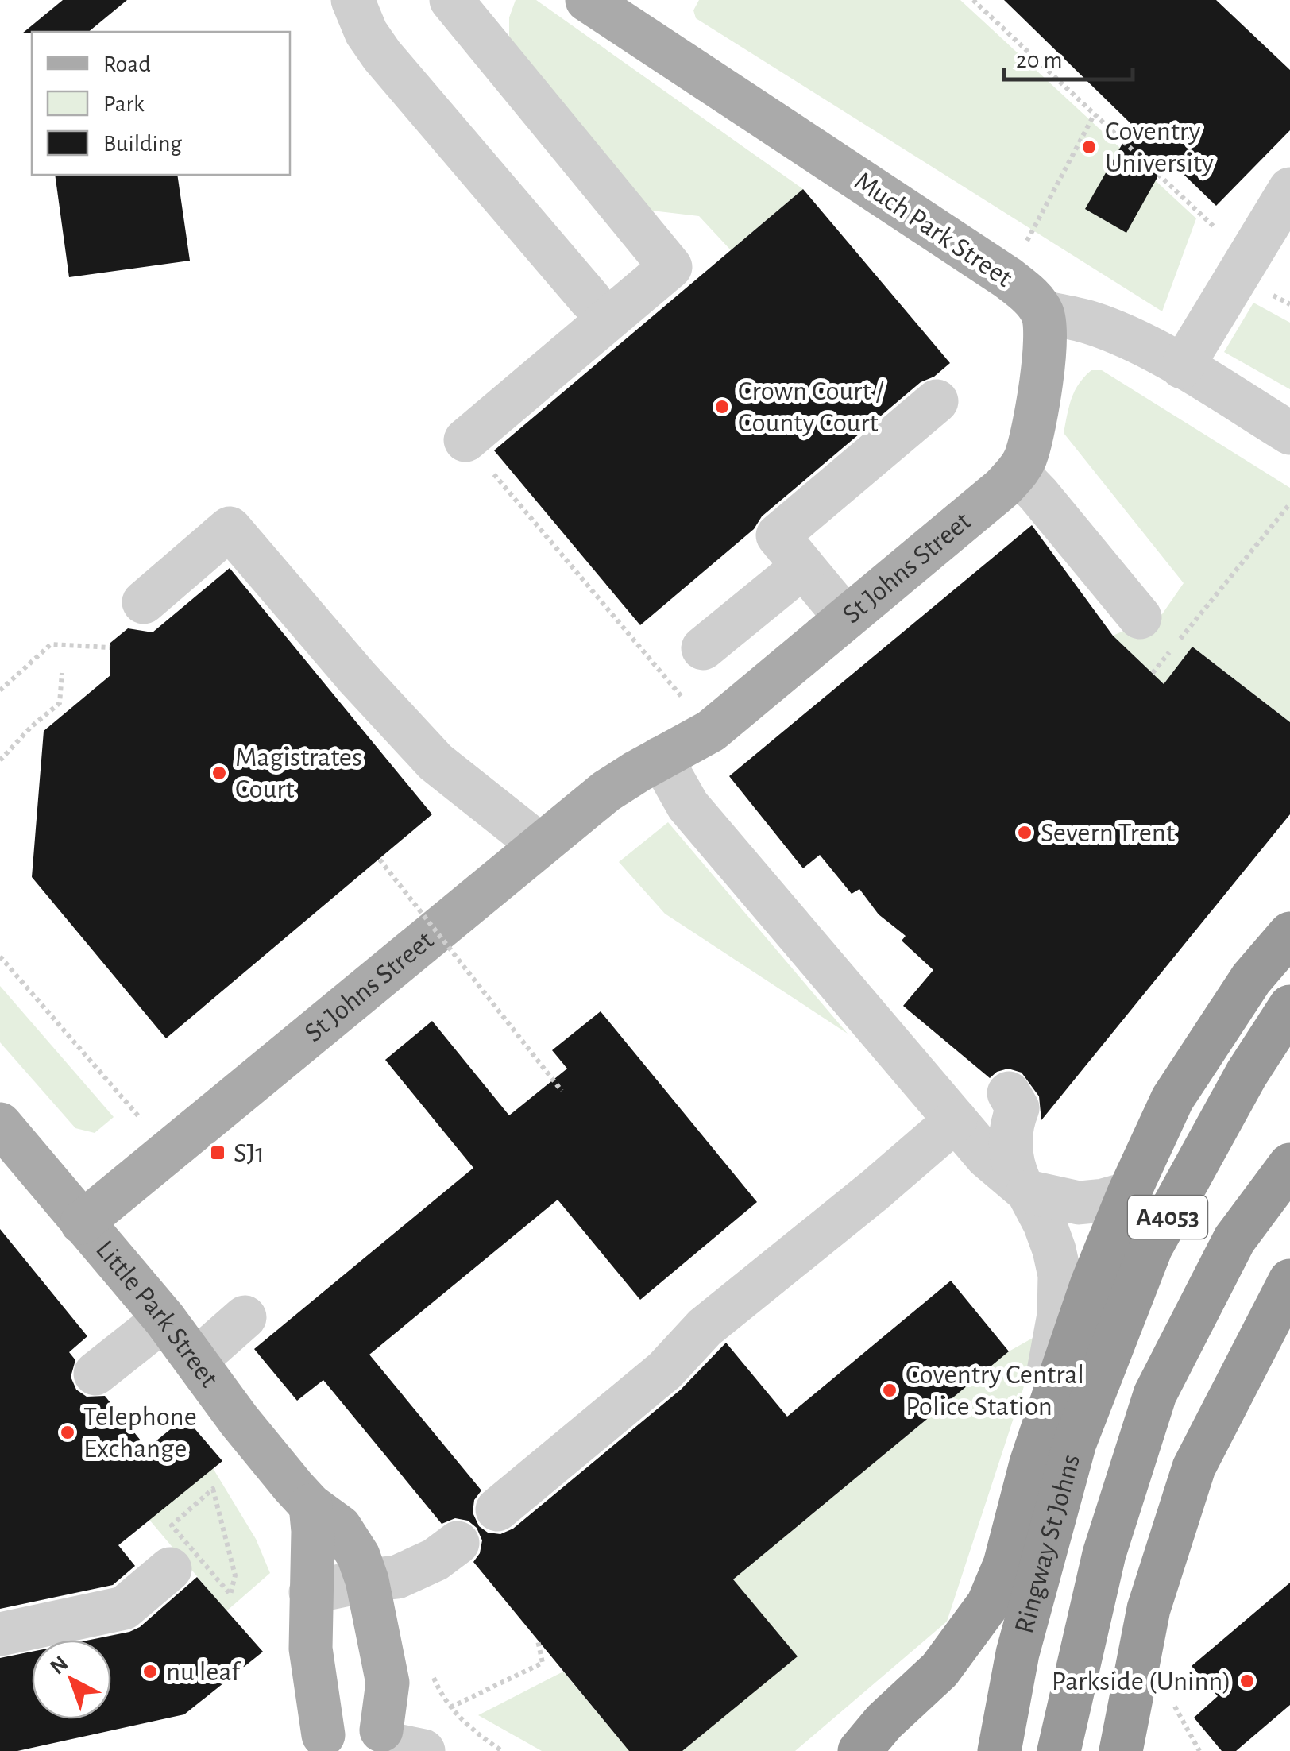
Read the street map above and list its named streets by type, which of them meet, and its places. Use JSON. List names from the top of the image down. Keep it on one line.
{"streets":{"highway":["A4053","Ringway St Johns"],"main road":["Much Park Street","St Johns Street","Little Park Street"]},"crossings":[["Much Park Street","St Johns Street"],["St Johns Street","Little Park Street"]],"places":{"other":["Coventry University","Crown Court / County Court","Magistrates Court","Severn Trent","Coventry Central Police Station","Telephone Exchange","nu leaf","Parkside (Uninn)"],"transit":["SJ1"]},"legend":["Road","Park","Building"],"scale_bar":"20 m","north":"top left"}
